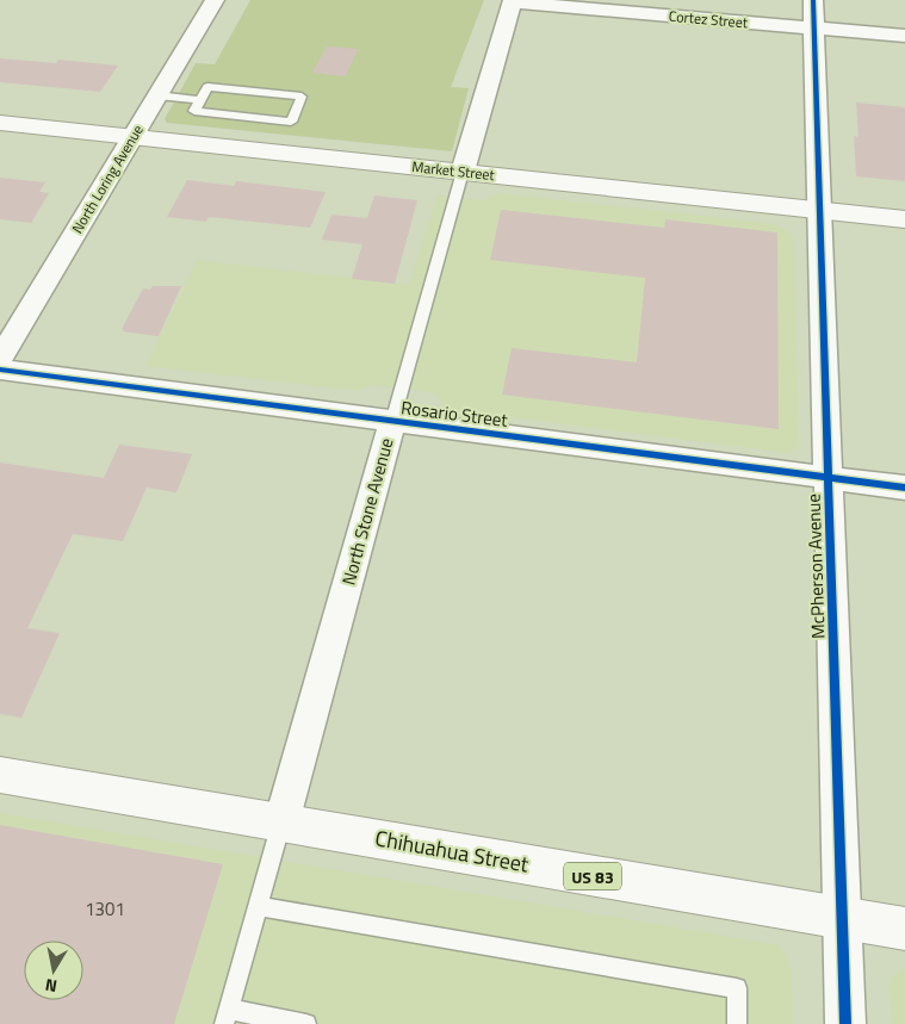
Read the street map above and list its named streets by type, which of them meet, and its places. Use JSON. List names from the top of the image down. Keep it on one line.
{"streets":{"street":["Cortez Street","Market Street","North Loring Avenue","Rosario Street","North Stone Avenue","McPherson Avenue","Chihuahua Street","US 83"]},"crossings":[["Cortez Street","North Stone Avenue"],["Cortez Street","McPherson Avenue"],["Market Street","North Loring Avenue"],["Market Street","North Stone Avenue"],["Market Street","McPherson Avenue"],["Rosario Street","North Stone Avenue"],["Rosario Street","McPherson Avenue"],["North Stone Avenue","Chihuahua Street"],["McPherson Avenue","Chihuahua Street"]],"house_numbers":["1301"],"north":"bottom"}
